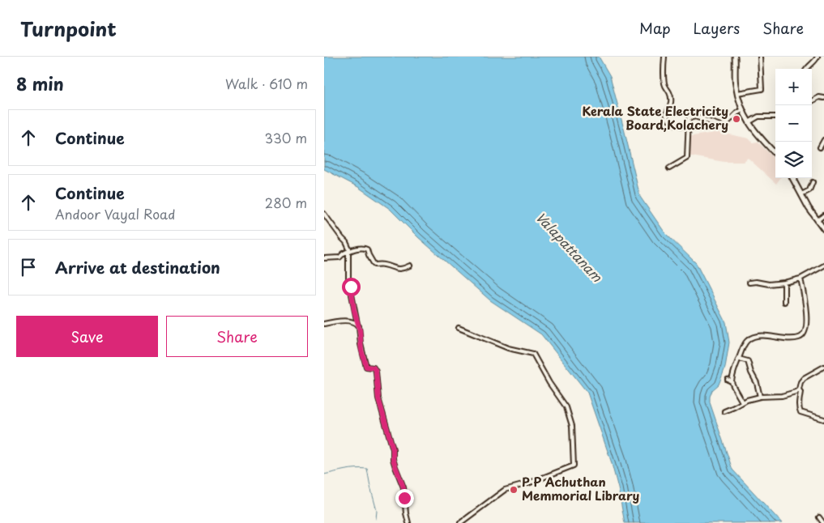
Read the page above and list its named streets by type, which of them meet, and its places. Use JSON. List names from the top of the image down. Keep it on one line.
{"water":["Valapattanam"],"places":["Kerala State Electricity Board,Kolachery","P P Achuthan Memmorial Library"],"page":{"header":"Turnpoint","nav":["Map","Layers","Share"],"heading":["8 min","Walk · 610 m"],"map_buttons":["+","−"],"list":[["Continue","330 m"],["Continue","Andoor Vayal Road","280 m"],"Arrive at destination"],"buttons":["Save","Share"]}}
